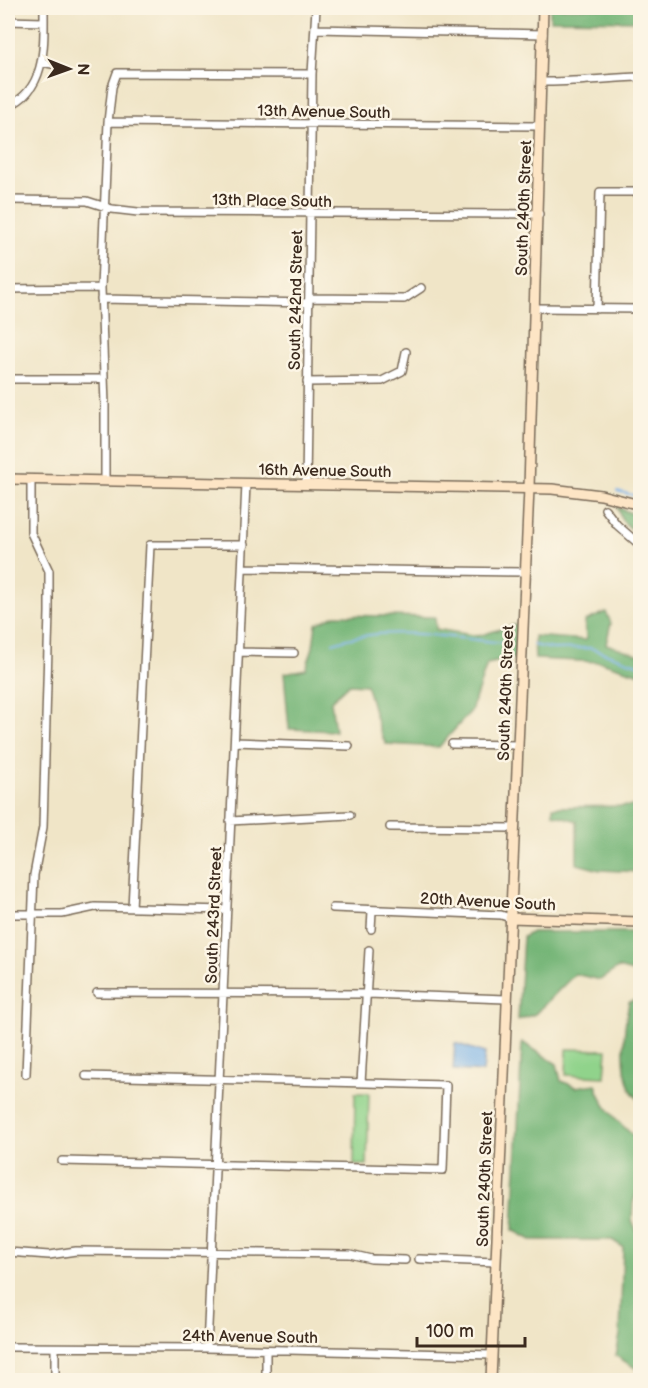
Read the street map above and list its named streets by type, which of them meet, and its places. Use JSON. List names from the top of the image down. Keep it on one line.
{"streets":{"main road":["South 240th Street","16th Avenue South","20th Avenue South"],"street":["13th Avenue South","13th Place South","South 242nd Street","South 243rd Street","24th Avenue South"]},"crossings":[["13th Avenue South","South 240th Street"],["13th Avenue South","South 242nd Street"],["13th Place South","South 240th Street"],["13th Place South","South 242nd Street"],["South 240th Street","16th Avenue South"],["South 240th Street","20th Avenue South"],["South 240th Street","24th Avenue South"],["South 242nd Street","16th Avenue South"],["16th Avenue South","South 243rd Street"],["South 243rd Street","24th Avenue South"]],"scale_bar":"100 m","north":"right"}
